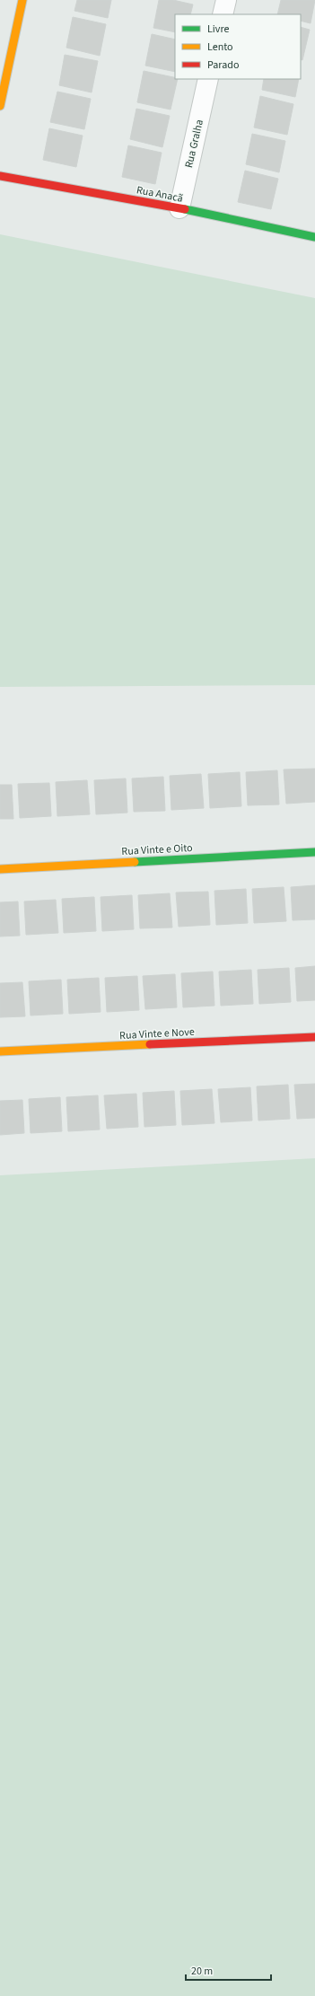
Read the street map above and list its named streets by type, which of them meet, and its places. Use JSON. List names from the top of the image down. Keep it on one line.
{"streets":{"street":["Rua Gralha","Rua Anacã","Rua Vinte e Oito","Rua Vinte e Nove"]},"crossings":[["Rua Gralha","Rua Anacã"]],"legend":["Livre","Lento","Parado"],"scale_bar":"20 m"}
